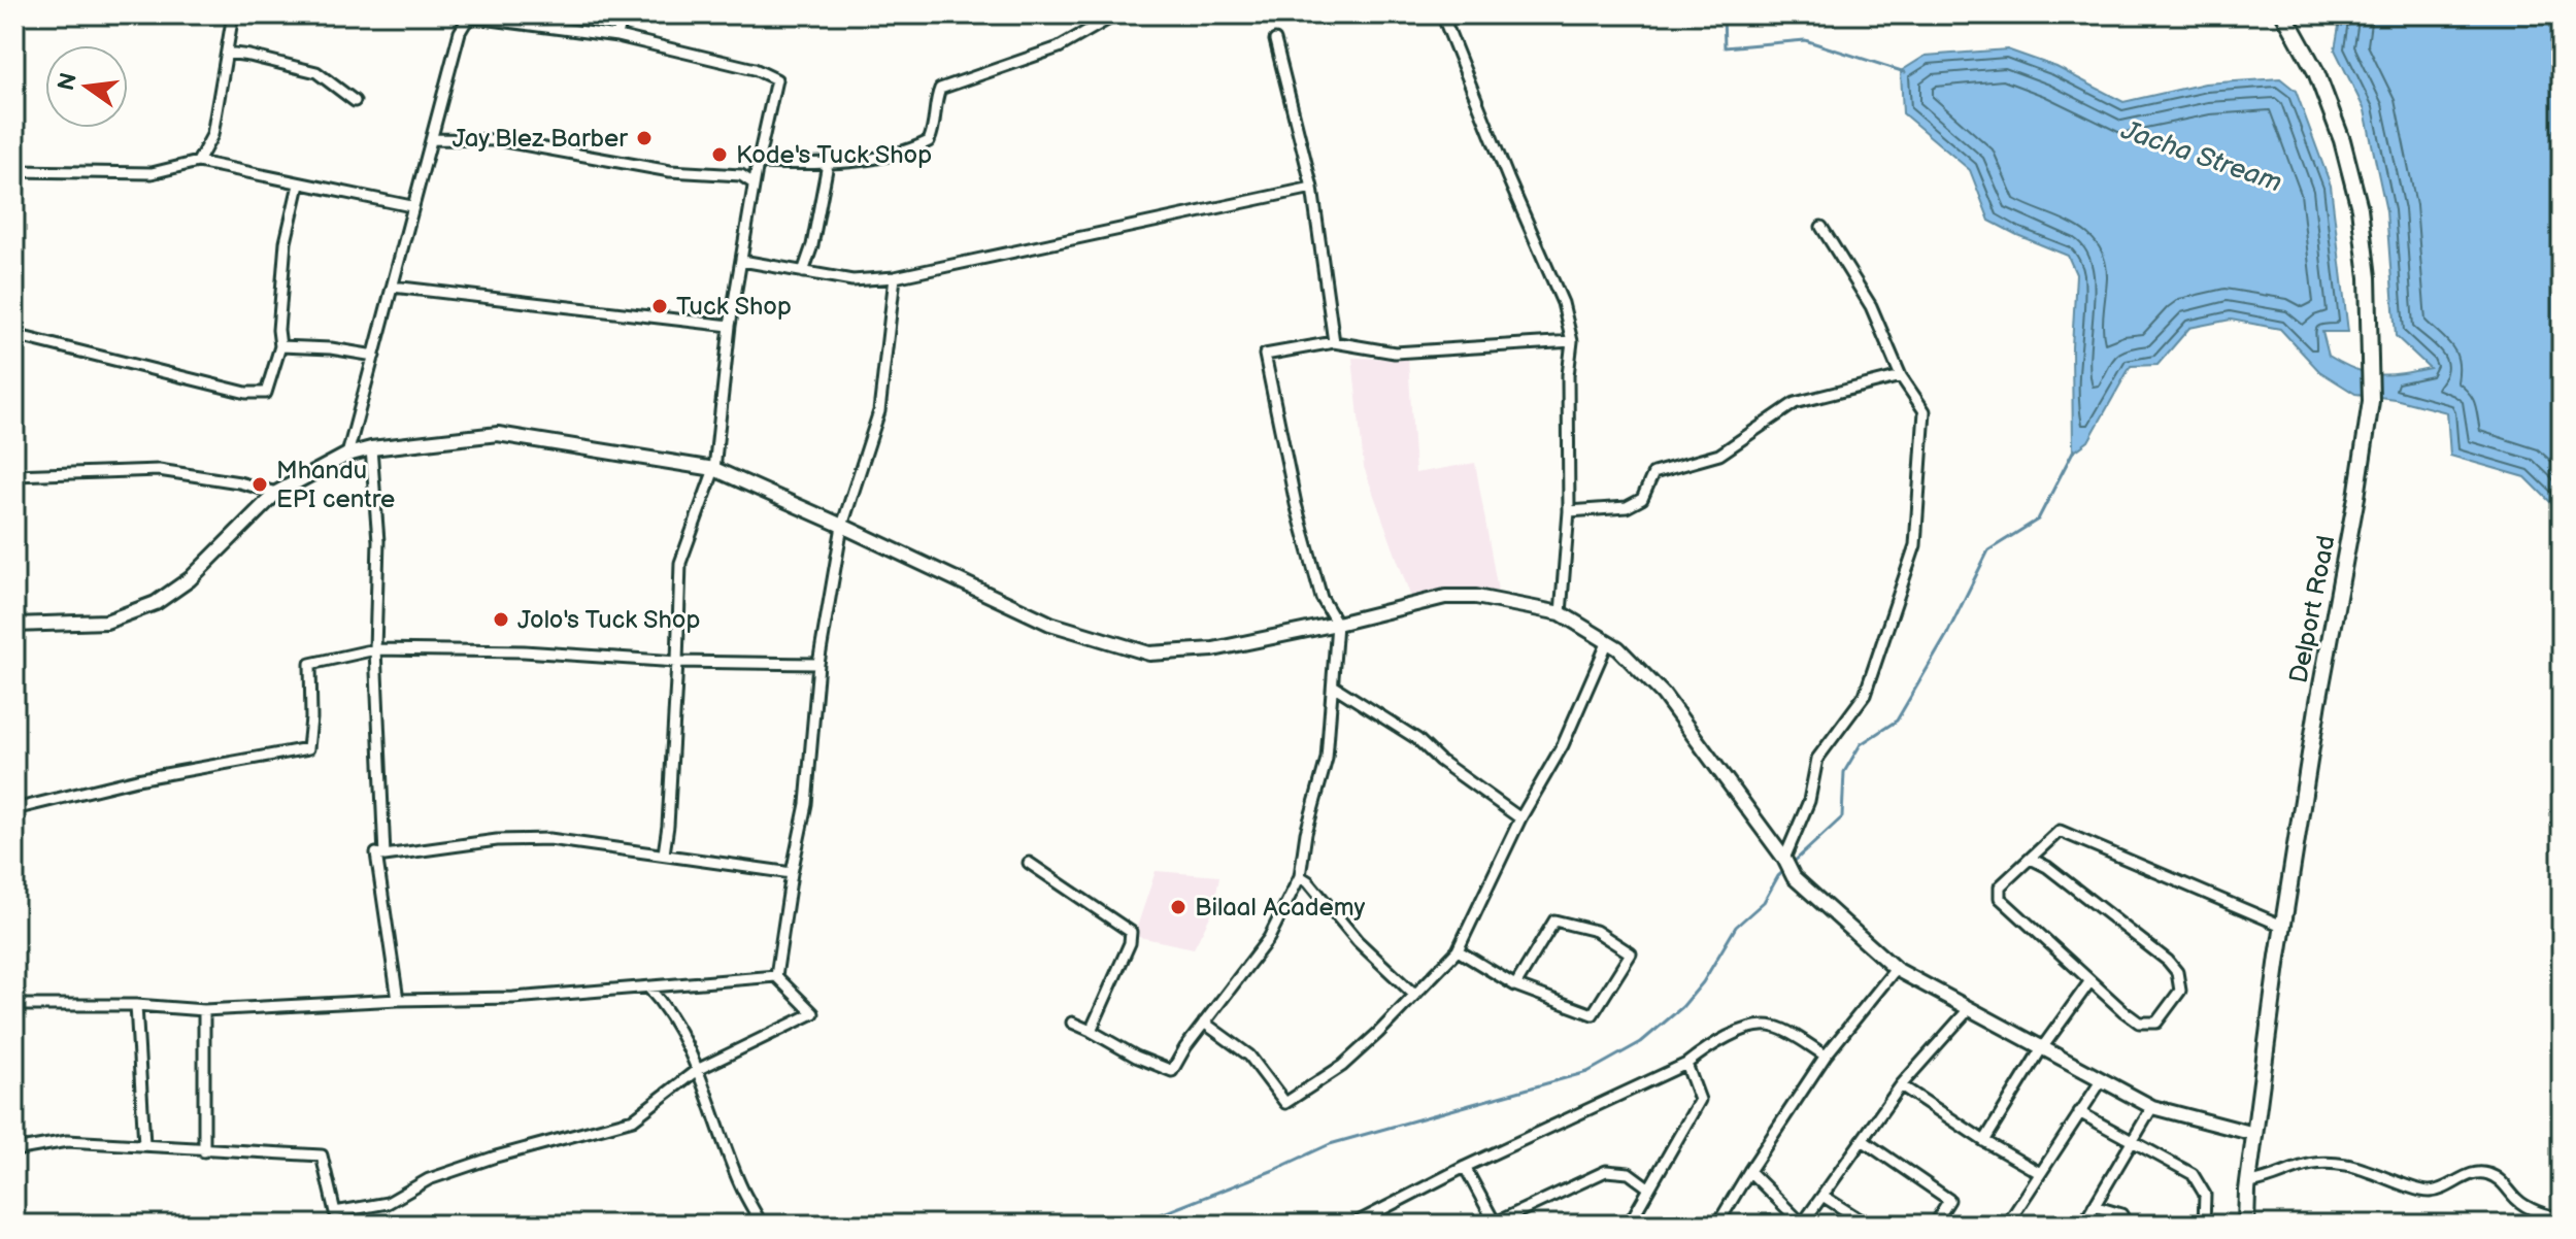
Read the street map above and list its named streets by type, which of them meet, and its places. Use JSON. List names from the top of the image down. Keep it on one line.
{"streets":{"main road":["Delport Road"]},"water":["Jacha Stream"],"places":["Jay Blez Barber","Kode's Tuck Shop","Tuck Shop","Mhandu EPI centre","Jolo's Tuck Shop","Bilaal Academy"],"north":"left"}
